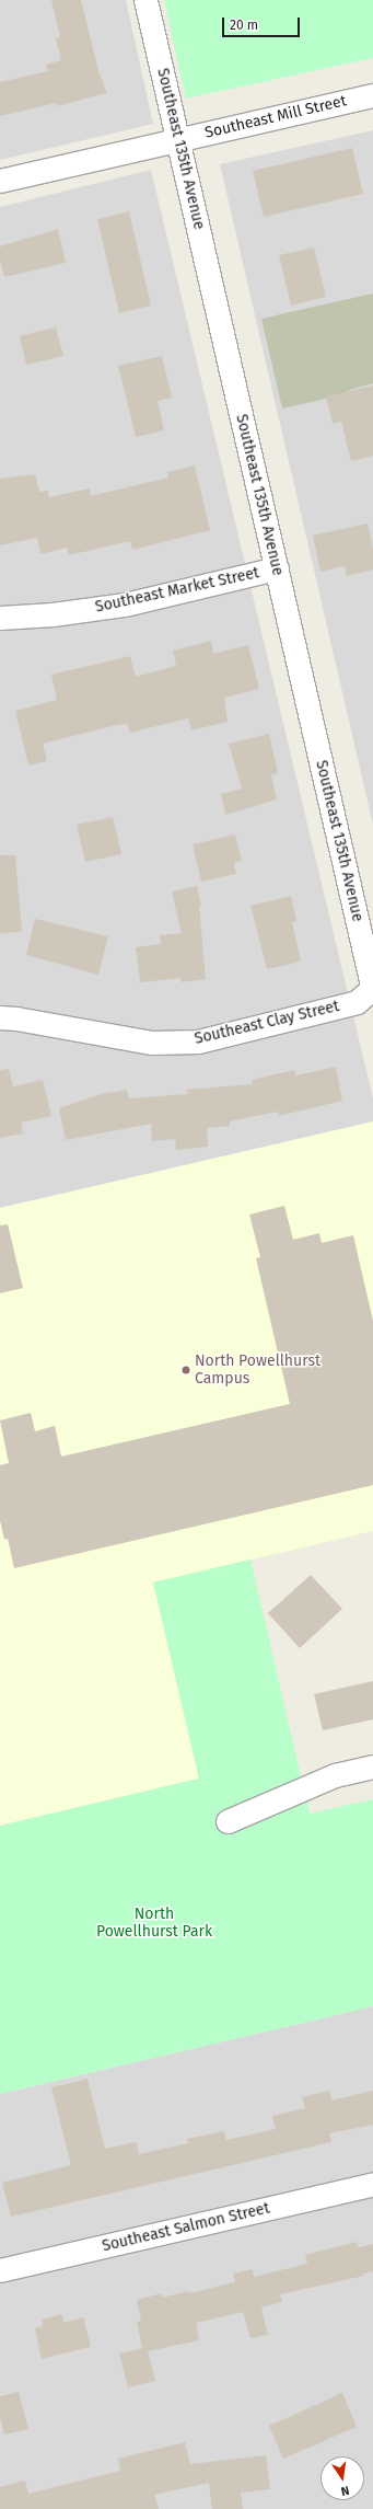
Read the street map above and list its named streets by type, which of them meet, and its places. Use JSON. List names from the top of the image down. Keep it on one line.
{"streets":{"street":["Southeast Mill Street","Southeast 135th Avenue","Southeast Market Street","Southeast Clay Street","Southeast Salmon Street"]},"crossings":[["Southeast Mill Street","Southeast 135th Avenue"],["Southeast 135th Avenue","Southeast Market Street"],["Southeast 135th Avenue","Southeast Clay Street"]],"parks":["North Powellhurst Park"],"places":["North Powellhurst Campus"],"scale_bar":"20 m","north":"bottom"}
